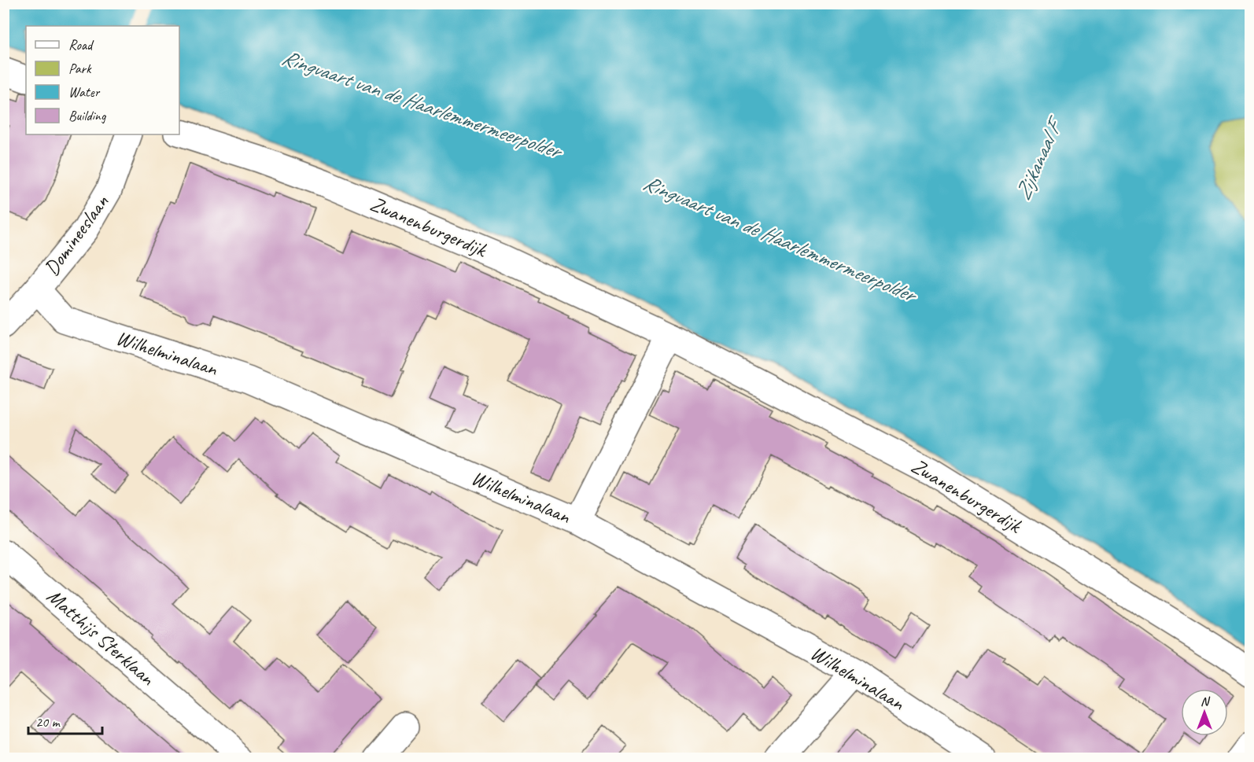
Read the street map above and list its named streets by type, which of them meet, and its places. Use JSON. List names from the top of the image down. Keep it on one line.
{"streets":{"street":["Zwanenburgerdijk","Domineeslaan","Wilhelminalaan","Matthijs Sterklaan"]},"crossings":[["Domineeslaan","Wilhelminalaan"]],"water":["Ringvaart van de Haarlemmermeerpolder","Zijkanaal F"],"legend":["Road","Park","Water","Building"],"scale_bar":"20 m","north":"top"}
